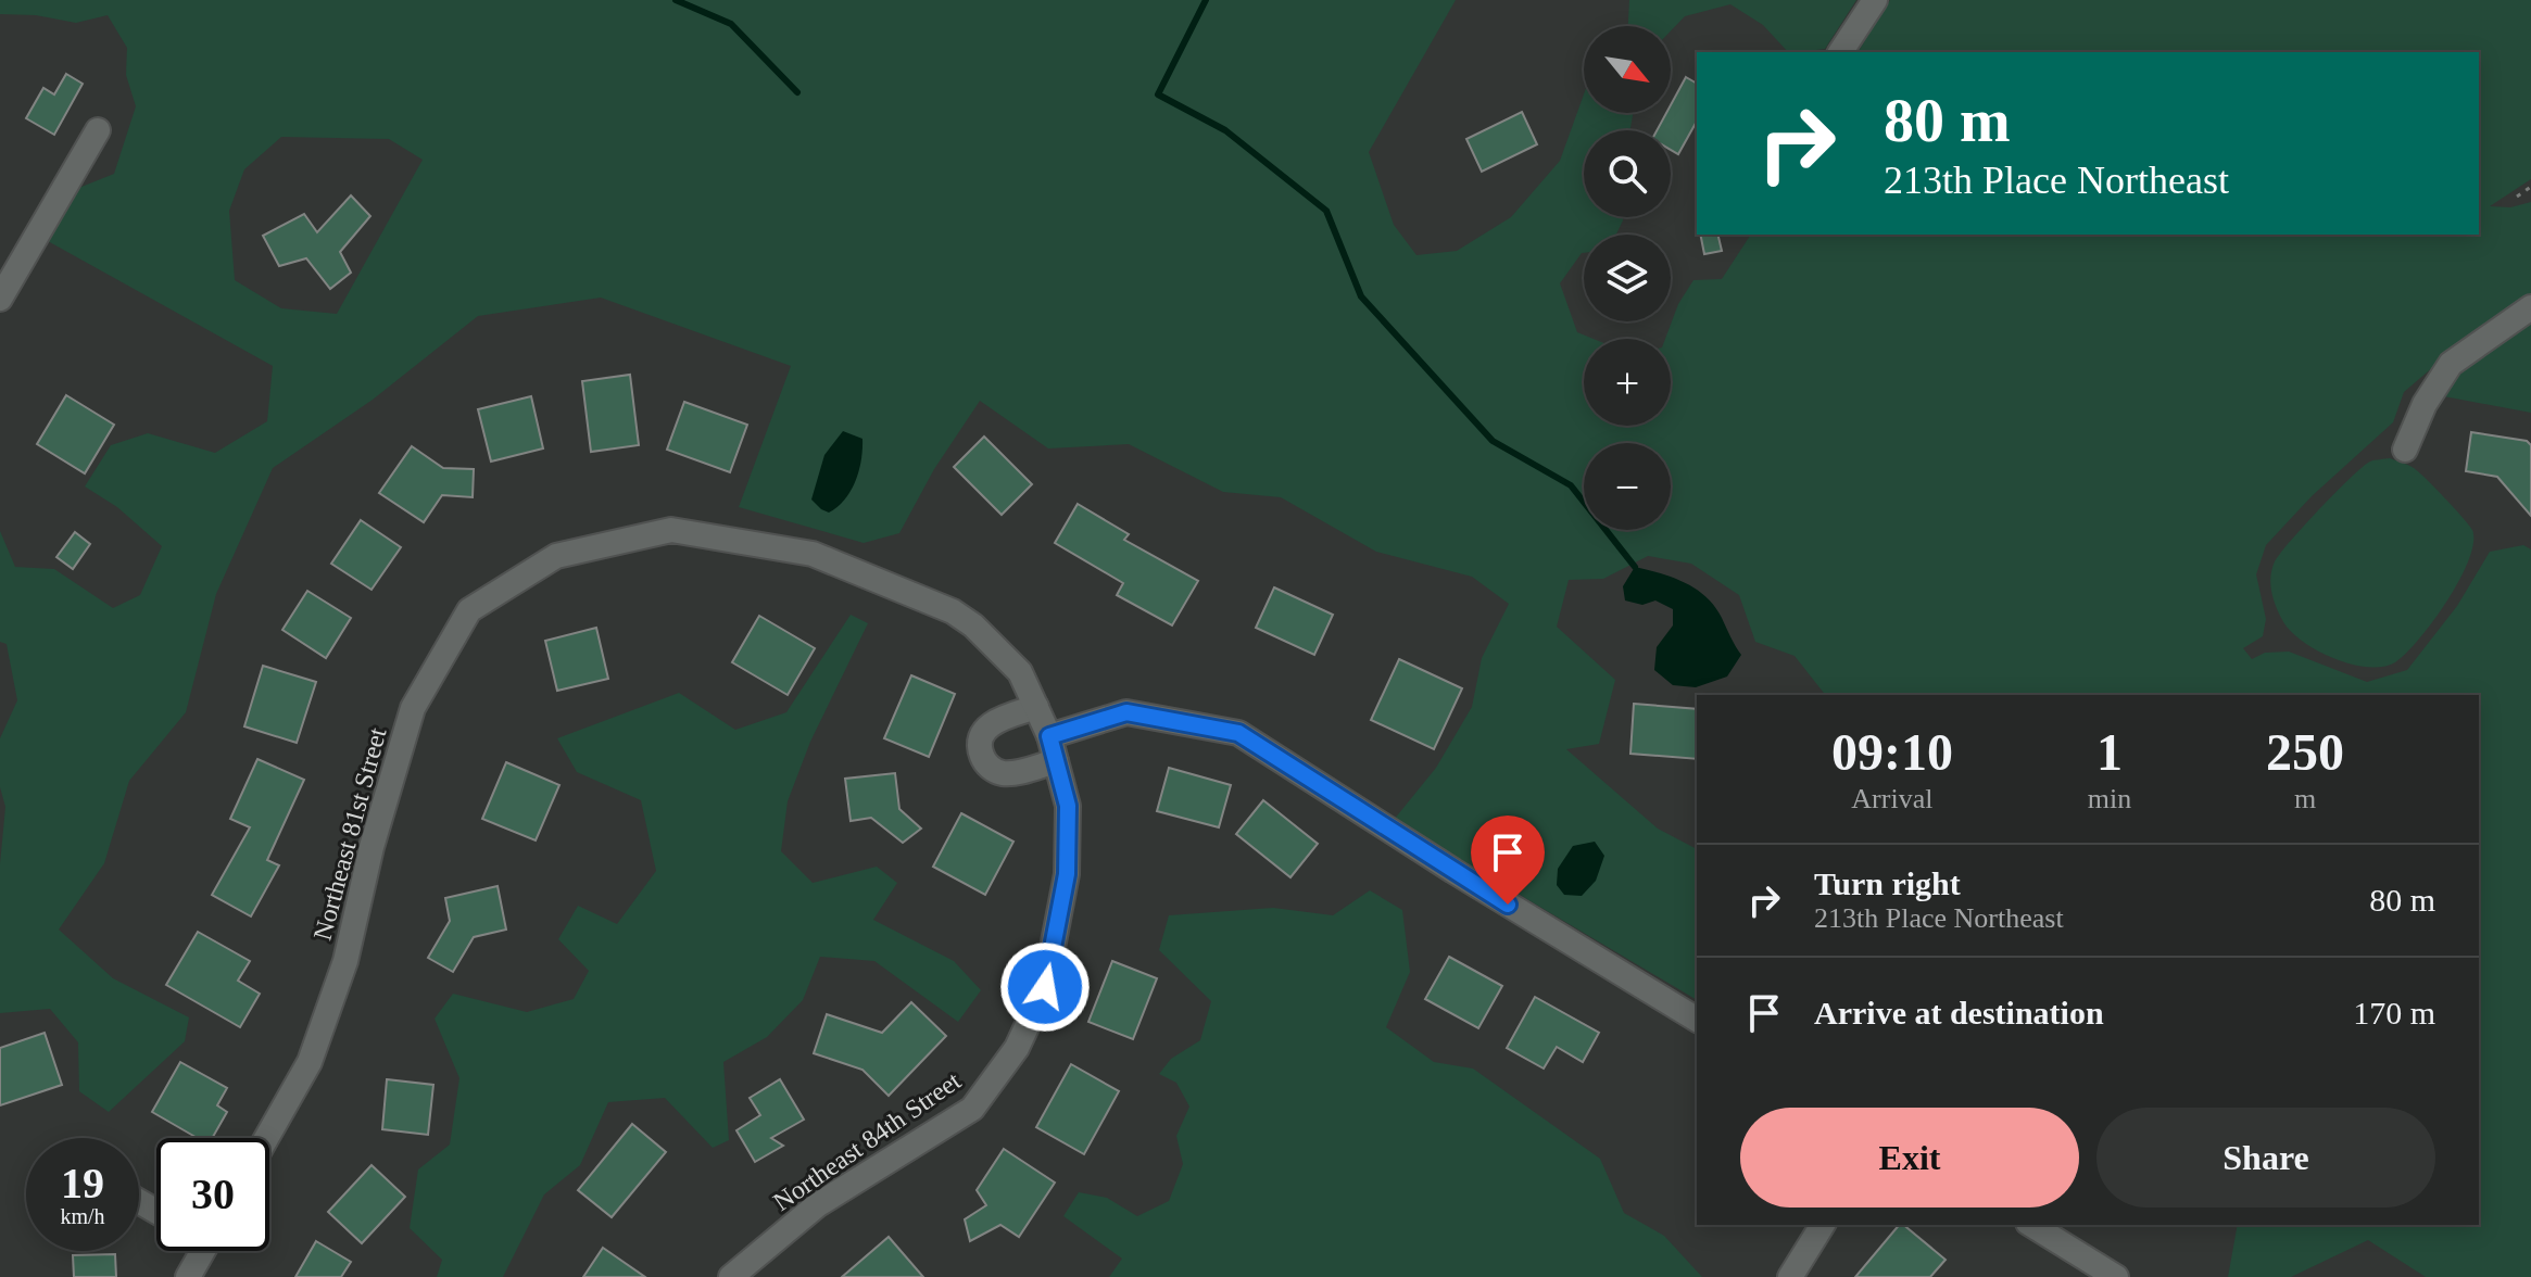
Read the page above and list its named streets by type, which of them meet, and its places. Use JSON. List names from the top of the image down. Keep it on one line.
{"streets":{"street":["Northeast 81st Street","Northeast 84th Street"]},"crossings":[["Northeast 81st Street","Northeast 84th Street"]],"north":"bottom right","page":{"map_buttons":["+","−"],"turn":["80 m","213th Place Northeast"],"eta":["09:10","Arrival","1","min","250","m"],"list":[{"name":"Turn right","note":"213th Place Northeast","value":"80 m"},{"name":"Arrive at destination","value":"170 m"}],"buttons":["Exit","Share"],"speed":"19 km/h","limit":"30"}}
